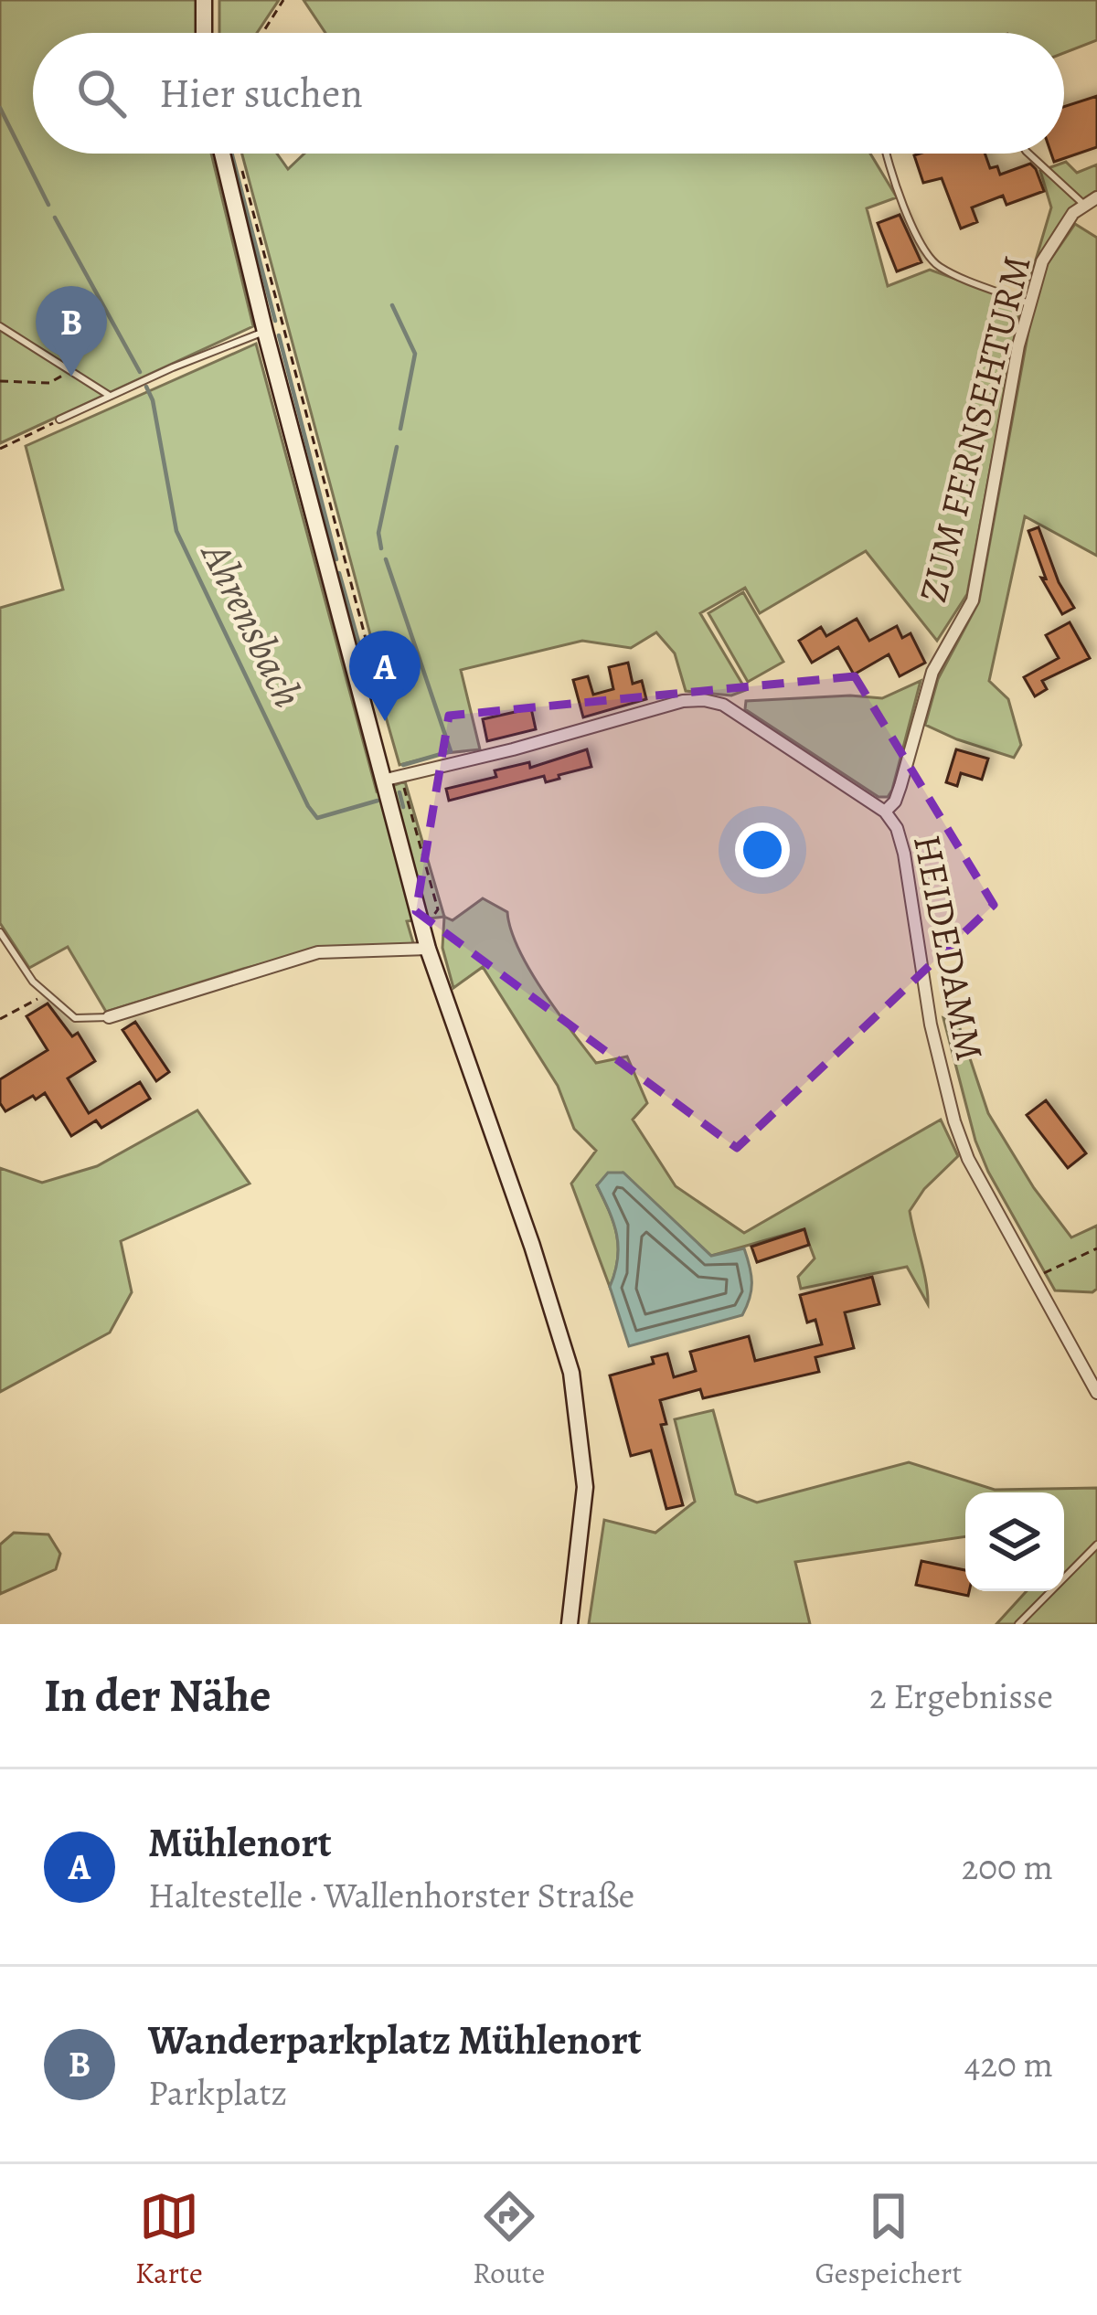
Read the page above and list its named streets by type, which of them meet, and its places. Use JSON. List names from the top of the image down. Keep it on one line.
{"streets":{"street":["ZUM FERNSEHTURM","HEIDEDAMM"]},"crossings":[["ZUM FERNSEHTURM","HEIDEDAMM"]],"water":["Ahrensbach"],"page":{"search":"Hier suchen","pins":["B","A"],"heading":["In der Nähe","2 Ergebnisse"],"list":[{"mark":"A","name":"Mühlenort","note":"Haltestelle · Wallenhorster Straße","value":"200 m"},{"mark":"B","name":"Wanderparkplatz Mühlenort","note":"Parkplatz","value":"420 m"}],"nav":["Karte","Route","Gespeichert"]}}
